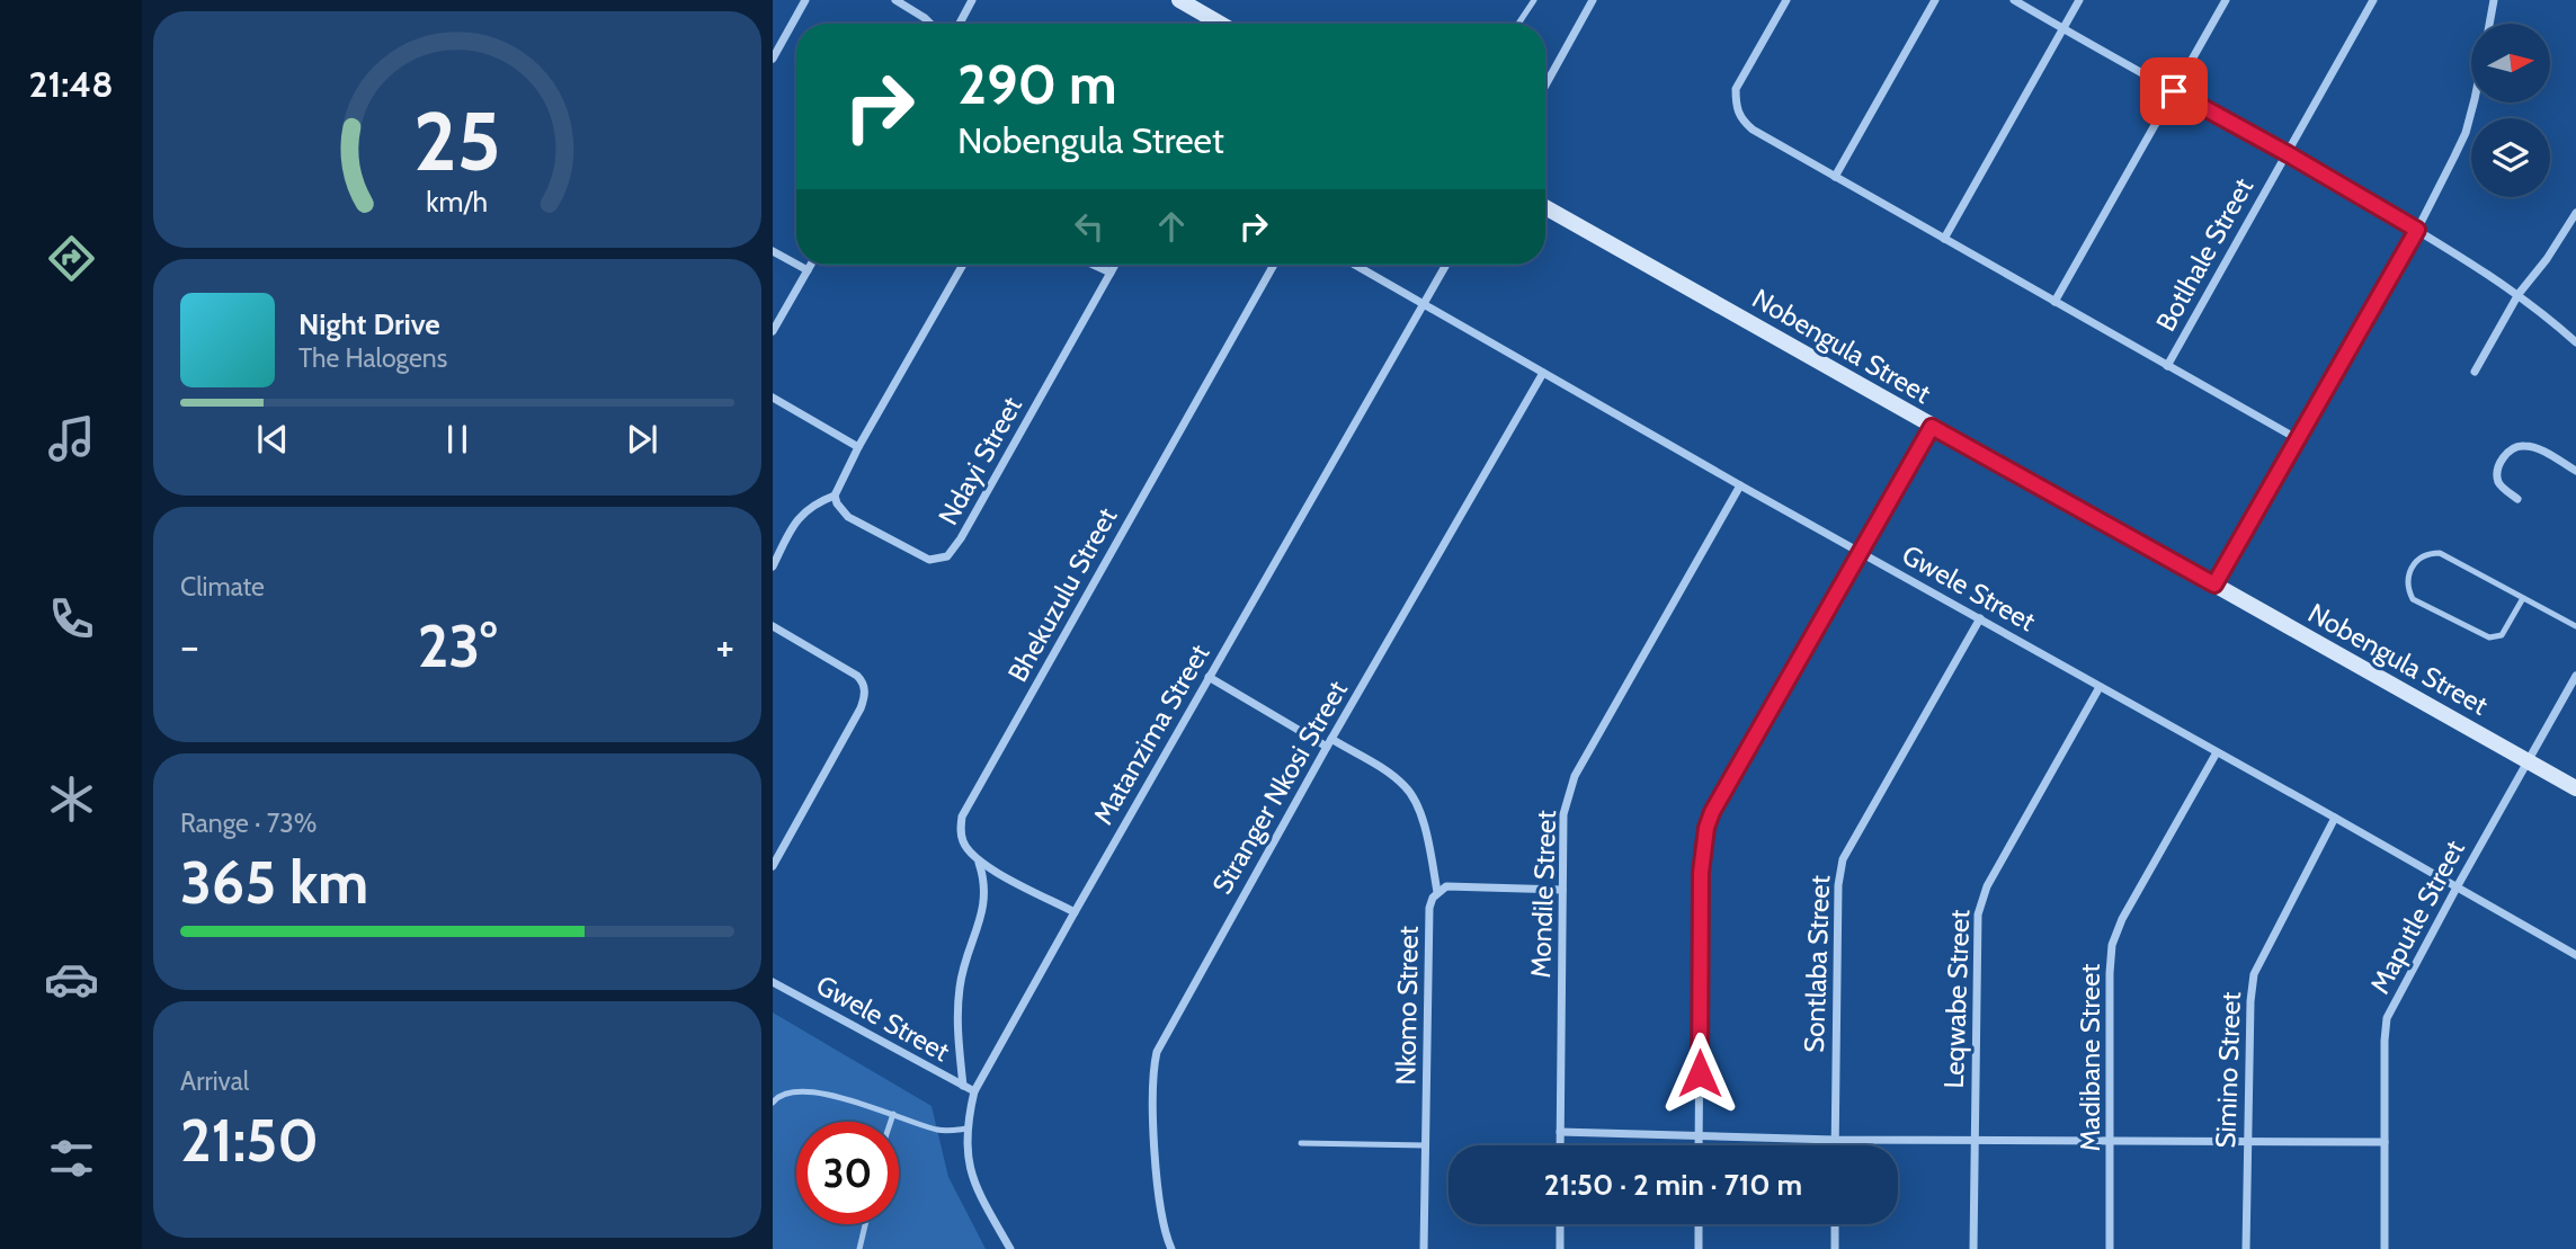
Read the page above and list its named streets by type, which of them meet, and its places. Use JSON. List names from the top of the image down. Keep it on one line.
{"streets":{"street":["Botlhale Street","Nobengula Street","Ndayi Street","Gwele Street","Bhekuzulu Street","Matanzima Street","Stranger Nkosi Street","Mondile Street","Maputle Street","Sontlaba Street","Leqwabe Street","Nkomo Street","Madibane Street","Simino Street"]},"crossings":[["Nobengula Street","Maputle Street"],["Gwele Street","Matanzima Street"],["Gwele Street","Stranger Nkosi Street"],["Gwele Street","Mondile Street"],["Gwele Street","Maputle Street"],["Gwele Street","Sontlaba Street"],["Gwele Street","Leqwabe Street"],["Gwele Street","Madibane Street"],["Gwele Street","Simino Street"],["Mondile Street","Nkomo Street"]],"north":"right","page":{"tabs":"21:48","turn":["290 m","Nobengula Street"],"song":["Night Drive","The Halogens"],"tile":["Climate",["Range · 73%","365 km"],["Arrival","21:50"]],"heat":["−","23°","+"],"limit":"30","trip":"21:50 · 2 min · 710 m","gauge":["25","km/h"]}}
